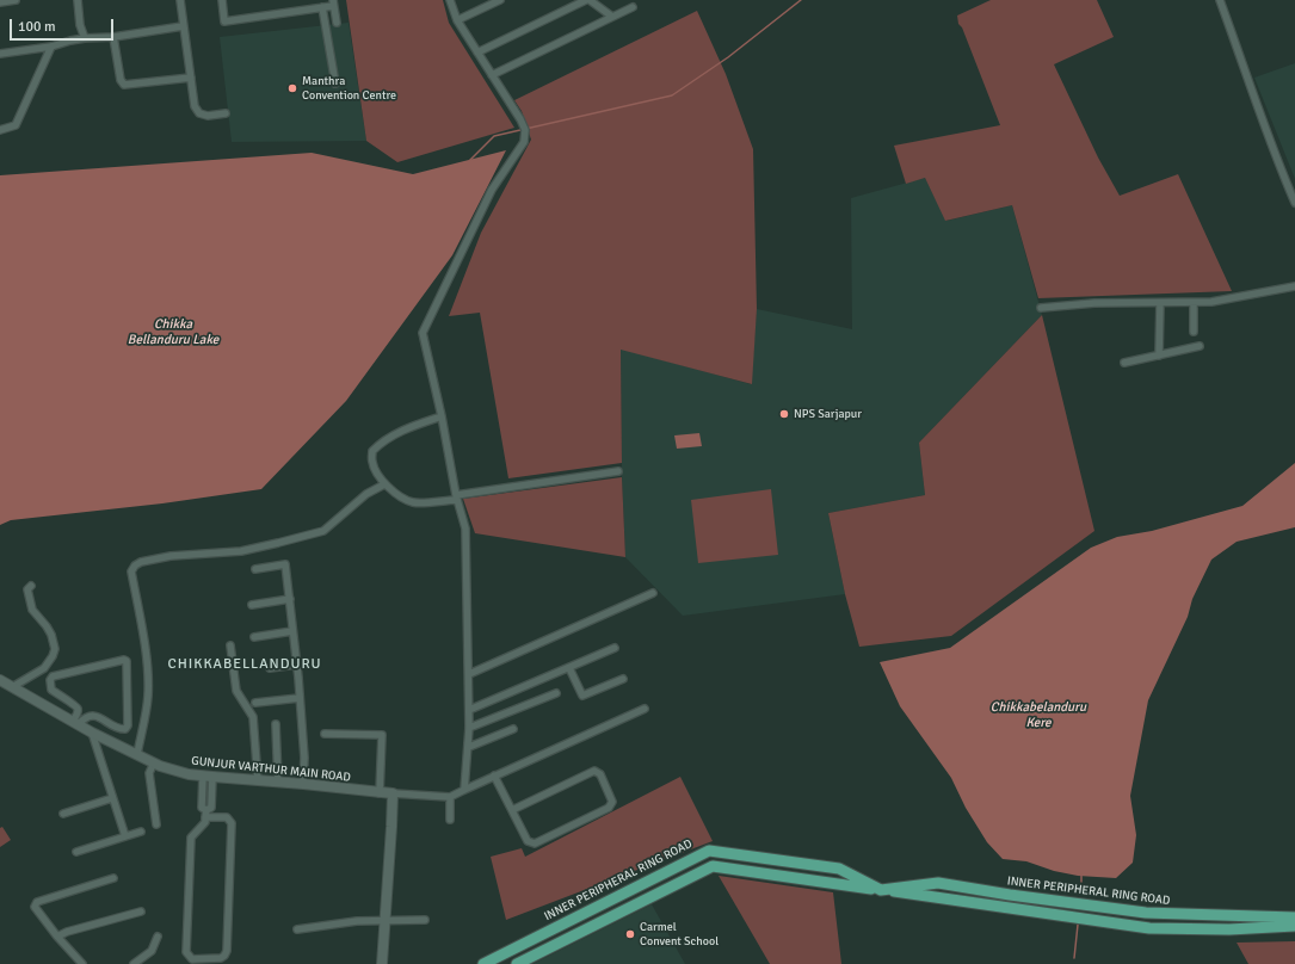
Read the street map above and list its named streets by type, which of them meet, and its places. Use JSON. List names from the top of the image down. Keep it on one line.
{"streets":{"main road":["GUNJUR VARTHUR MAIN ROAD","INNER PERIPHERAL RING ROAD"]},"districts":["CHIKKABELLANDURU"],"water":["Chikka Bellanduru Lake","Chikkabelanduru Kere"],"places":["Manthra Convention Centre","NPS Sarjapur","Carmel Convent School"],"scale_bar":"100 m"}
